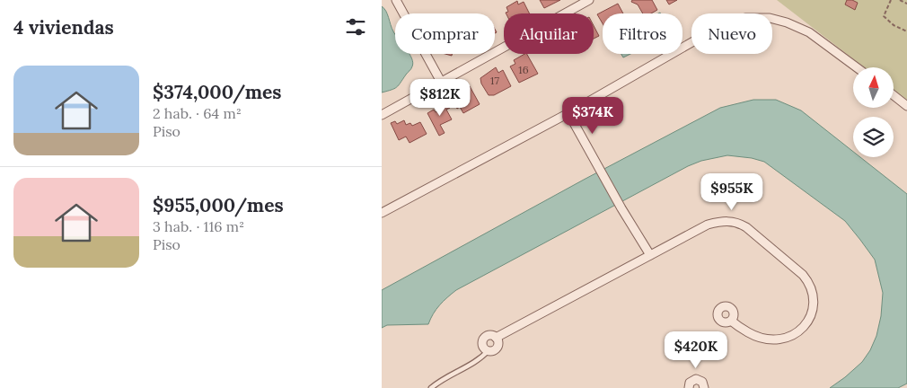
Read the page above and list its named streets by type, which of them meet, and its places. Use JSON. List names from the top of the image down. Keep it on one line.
{"house_numbers":["16","17"],"north":"top","page":{"heading":"4 viviendas","chip":["Comprar","Alquilar","Filtros","Nuevo"],"list":[{"name":"$374,000/mes","note":"2 hab. · 64 m² · Piso"},{"name":"$955,000/mes","note":"3 hab. · 116 m² · Piso"}],"price":["$812K","$374K","$955K","$420K"]}}
